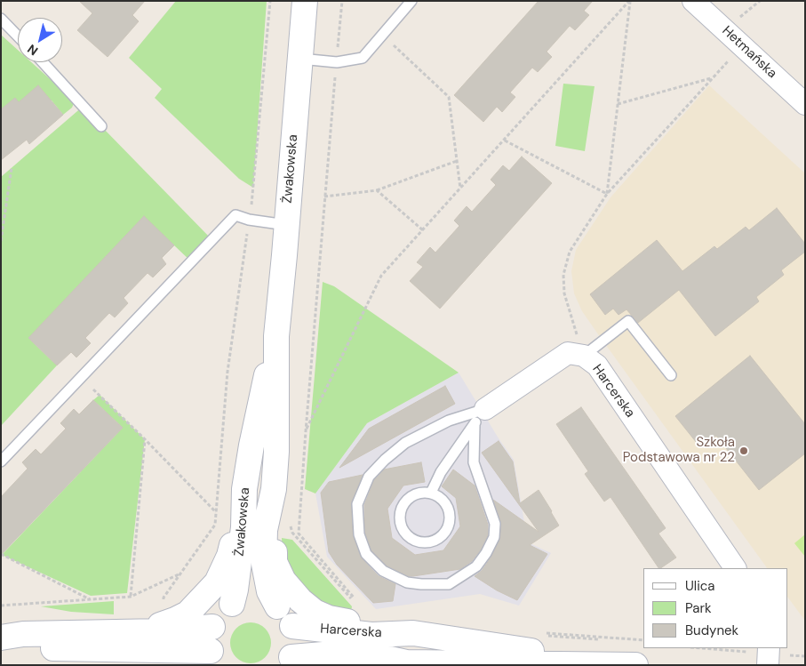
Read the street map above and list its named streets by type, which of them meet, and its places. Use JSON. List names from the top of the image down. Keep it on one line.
{"streets":{"street":["Hetmańska","Żwakowska","Harcerska"]},"crossings":[["Żwakowska","Harcerska"]],"places":["Szkoła Podstawowa nr 22"],"legend":["Ulica","Park","Budynek"],"north":"bottom left"}
